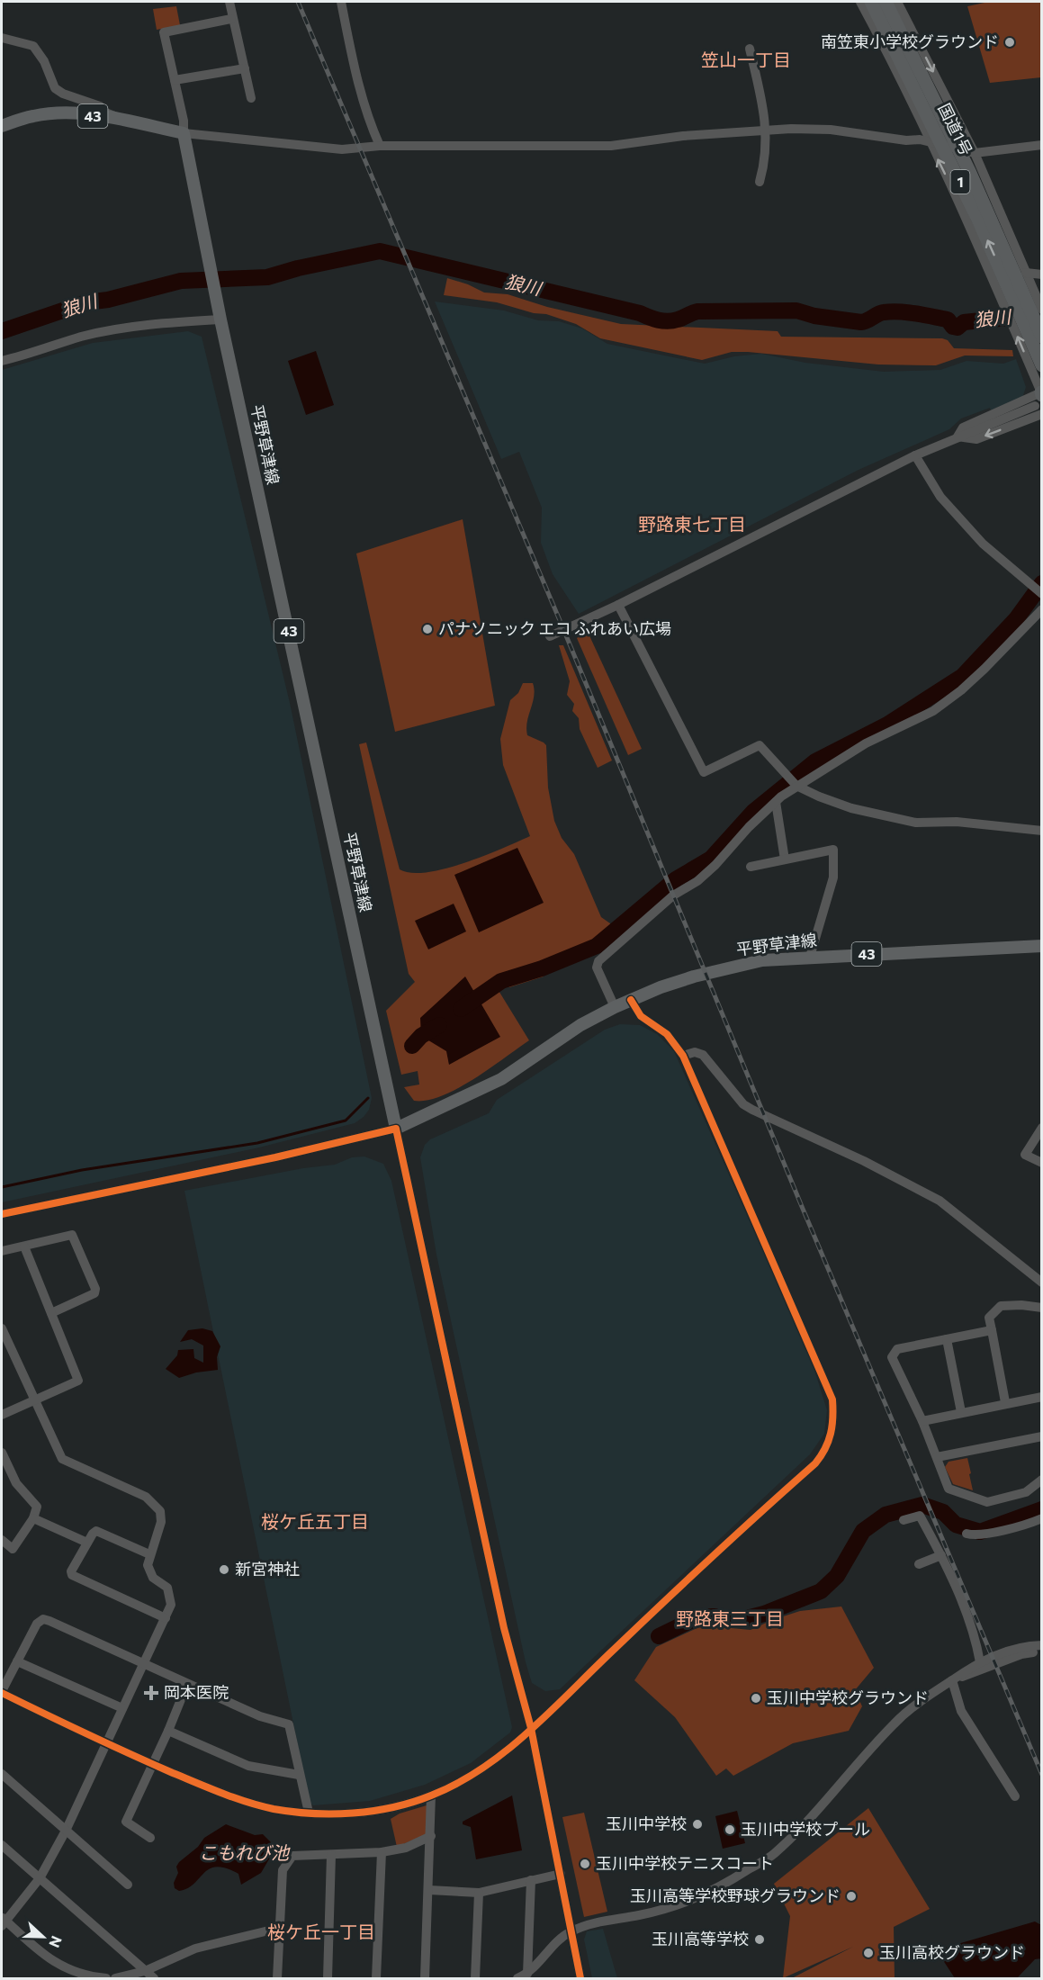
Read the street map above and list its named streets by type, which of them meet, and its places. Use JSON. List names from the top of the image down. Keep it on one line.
{"streets":{"highway":["国道1号","1"],"main road":["43","平野草津線"]},"crossings":[["43","平野草津線"]],"districts":["笠山一丁目","野路東七丁目","桜ケ丘五丁目","野路東三丁目","桜ケ丘一丁目"],"water":["狼川","こもれび池"],"places":{"other":["南笠東小学校グラウンド","パナソニック エコ ふれあい広場","新宮神社","玉川中学校グラウンド","玉川中学校","玉川中学校プール","玉川中学校テニスコート","玉川高等学校野球グラウンド","玉川高等学校","玉川高校グラウンド"],"health":["岡本医院"]},"north":"right"}
